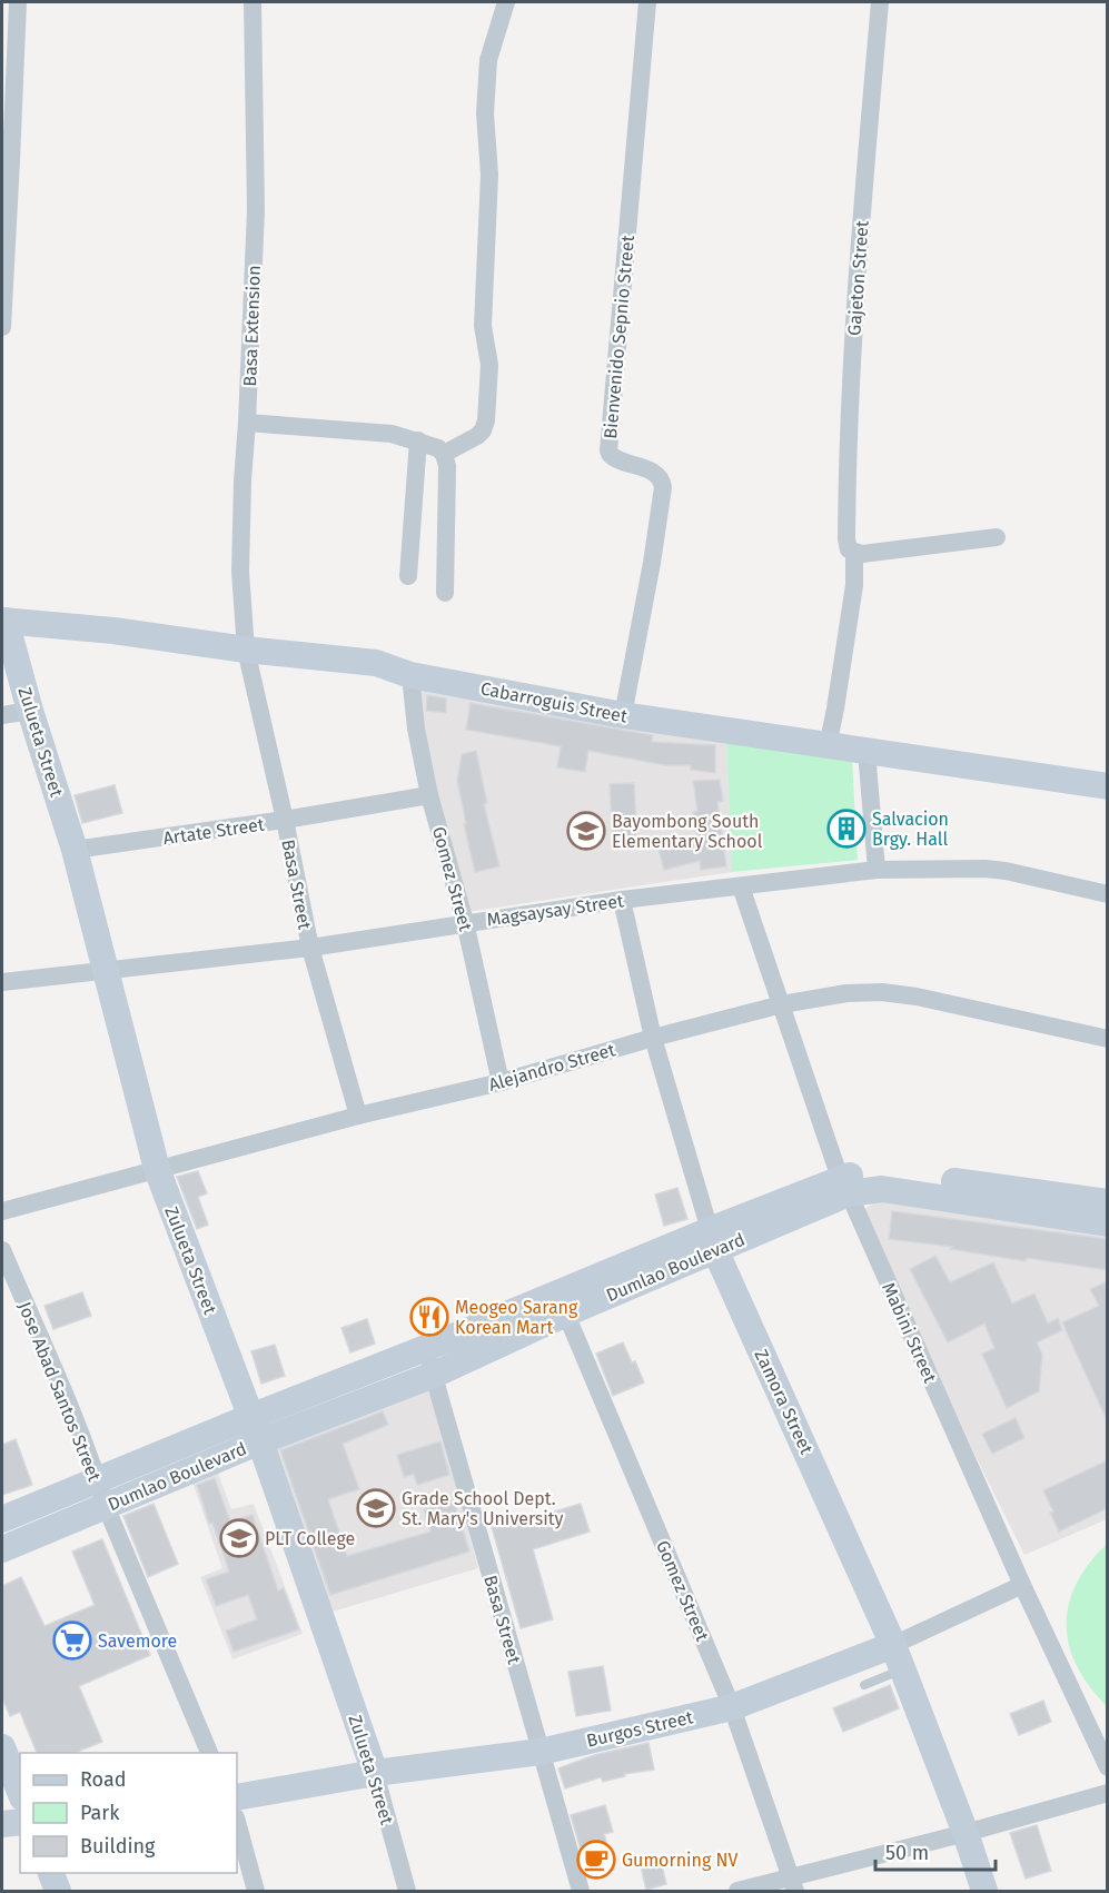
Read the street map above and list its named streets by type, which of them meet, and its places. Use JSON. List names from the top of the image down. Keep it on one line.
{"streets":{"street":["Gajeton Street","Basa Extension","Bienvenido Sepnio Street","Cabarroguis Street","Zulueta Street","Artate Street","Gomez Street","Basa Street","Magsaysay Street","Alejandro Street","Dumlao Boulevard","Mabini Street","Jose Abad Santos Street","Zamora Street","Burgos Street"]},"crossings":[["Gajeton Street","Cabarroguis Street"],["Basa Extension","Cabarroguis Street"],["Basa Extension","Basa Street"],["Bienvenido Sepnio Street","Cabarroguis Street"],["Cabarroguis Street","Zulueta Street"],["Cabarroguis Street","Gomez Street"],["Cabarroguis Street","Basa Street"],["Zulueta Street","Artate Street"],["Zulueta Street","Magsaysay Street"],["Zulueta Street","Alejandro Street"],["Zulueta Street","Dumlao Boulevard"],["Zulueta Street","Burgos Street"],["Artate Street","Gomez Street"],["Artate Street","Basa Street"],["Gomez Street","Magsaysay Street"],["Gomez Street","Alejandro Street"],["Gomez Street","Dumlao Boulevard"],["Gomez Street","Burgos Street"],["Basa Street","Magsaysay Street"],["Basa Street","Alejandro Street"],["Basa Street","Dumlao Boulevard"],["Basa Street","Burgos Street"],["Magsaysay Street","Mabini Street"],["Magsaysay Street","Zamora Street"],["Alejandro Street","Mabini Street"],["Alejandro Street","Zamora Street"],["Dumlao Boulevard","Mabini Street"],["Dumlao Boulevard","Jose Abad Santos Street"],["Dumlao Boulevard","Zamora Street"],["Mabini Street","Burgos Street"],["Zamora Street","Burgos Street"]],"places":{"building":["Salvacion Brgy. Hall"],"school or university":["Bayombong South Elementary School","Grade School Dept. St. Mary's University","PLT College"],"restaurant":["Meogeo Sarang Korean Mart"],"supermarket":["Savemore"],"cafe":["Gumorning NV"]},"legend":["Road","Park","Building"],"scale_bar":"50 m"}
